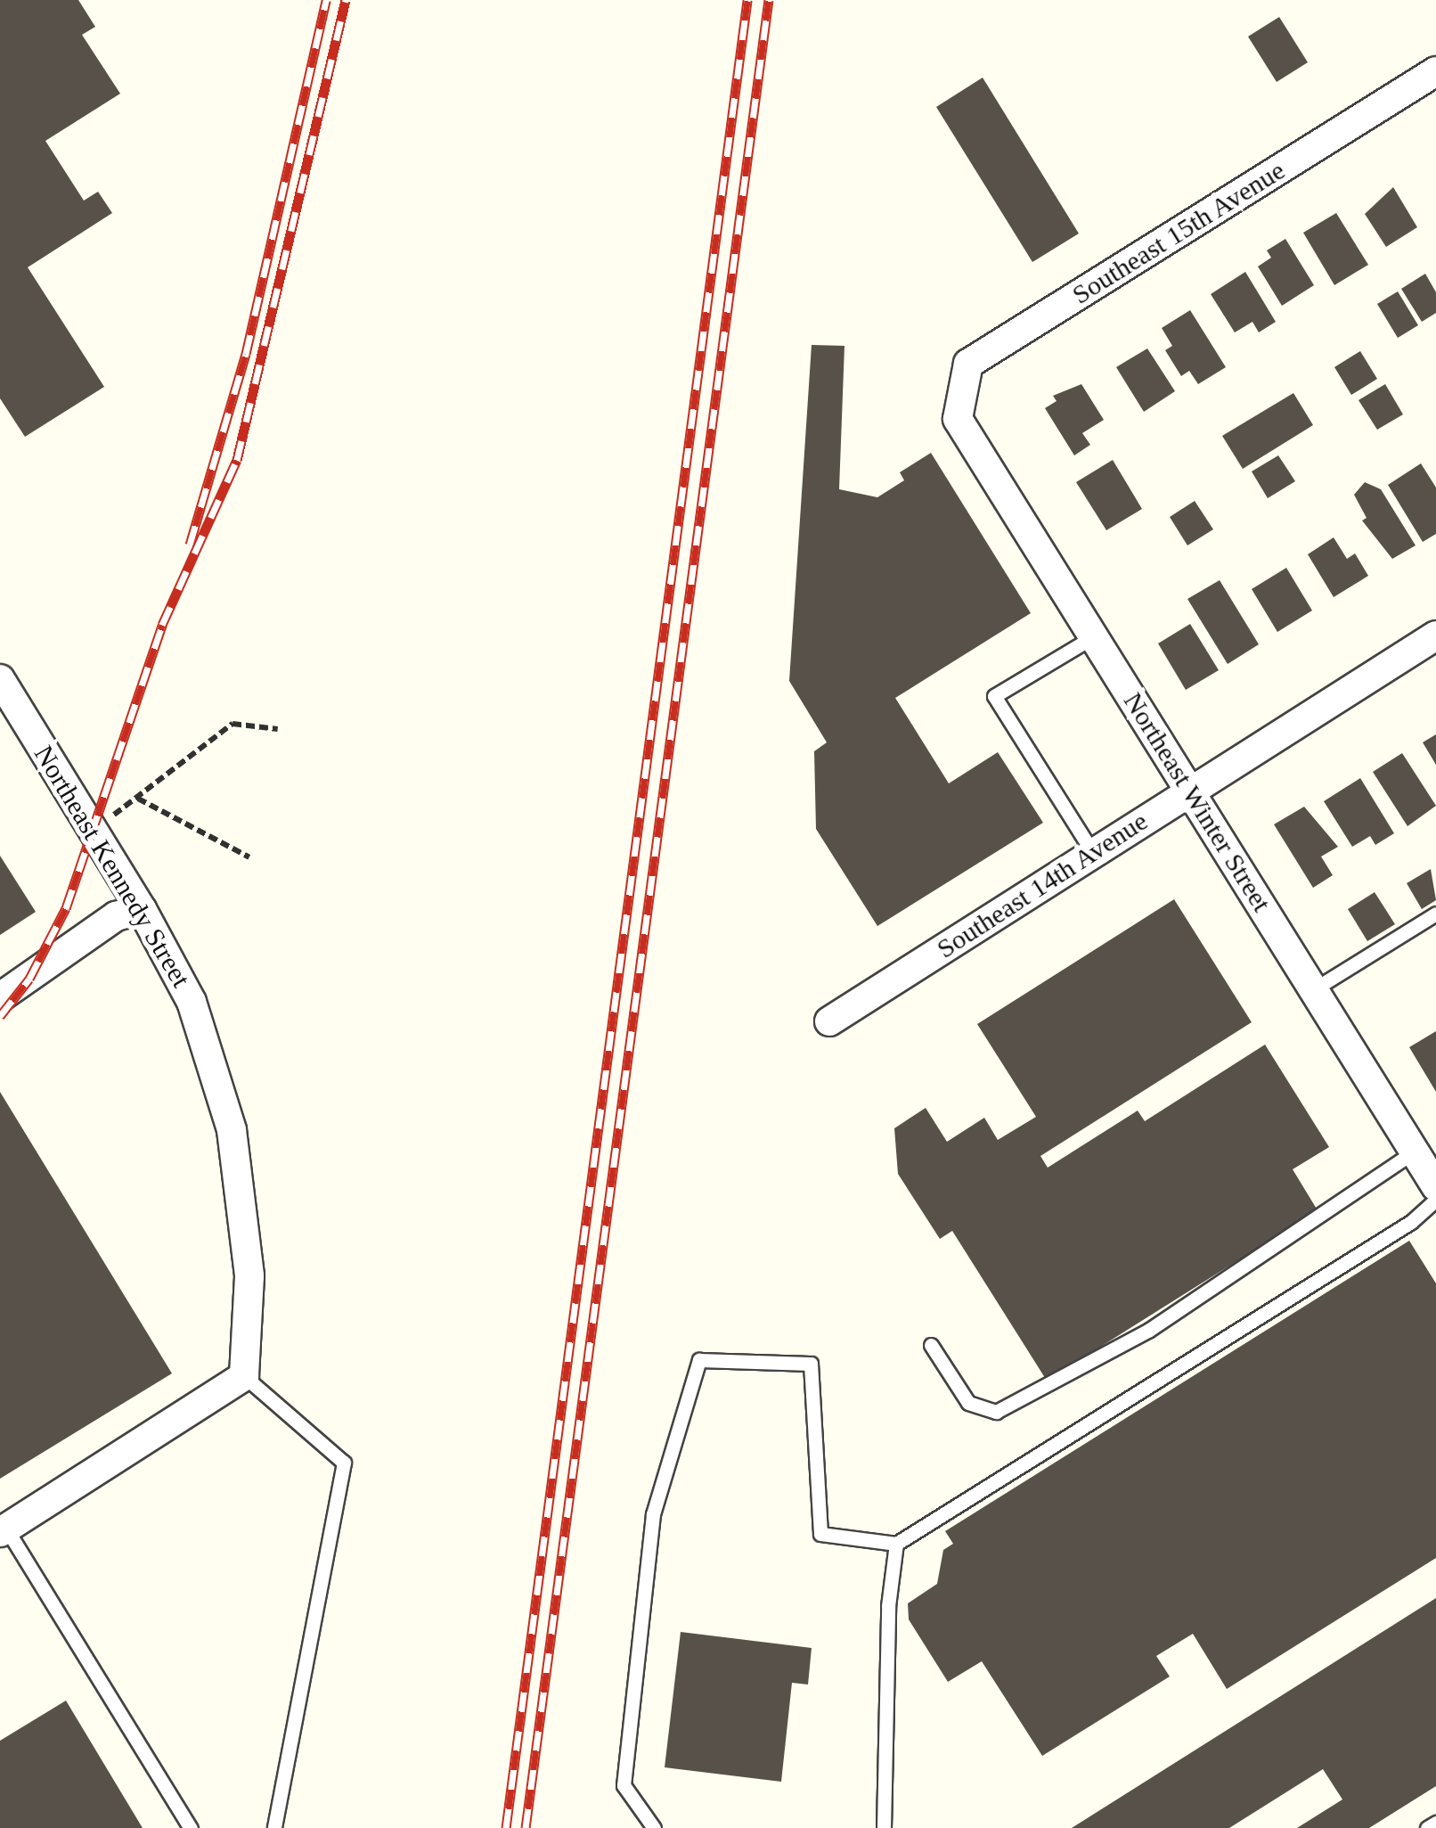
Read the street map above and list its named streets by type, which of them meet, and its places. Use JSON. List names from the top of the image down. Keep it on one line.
{"streets":{"street":["Southeast 15th Avenue","Northeast Winter Street","Northeast Kennedy Street","Southeast 14th Avenue"]},"crossings":[["Southeast 15th Avenue","Northeast Winter Street"],["Northeast Winter Street","Southeast 14th Avenue"]]}
